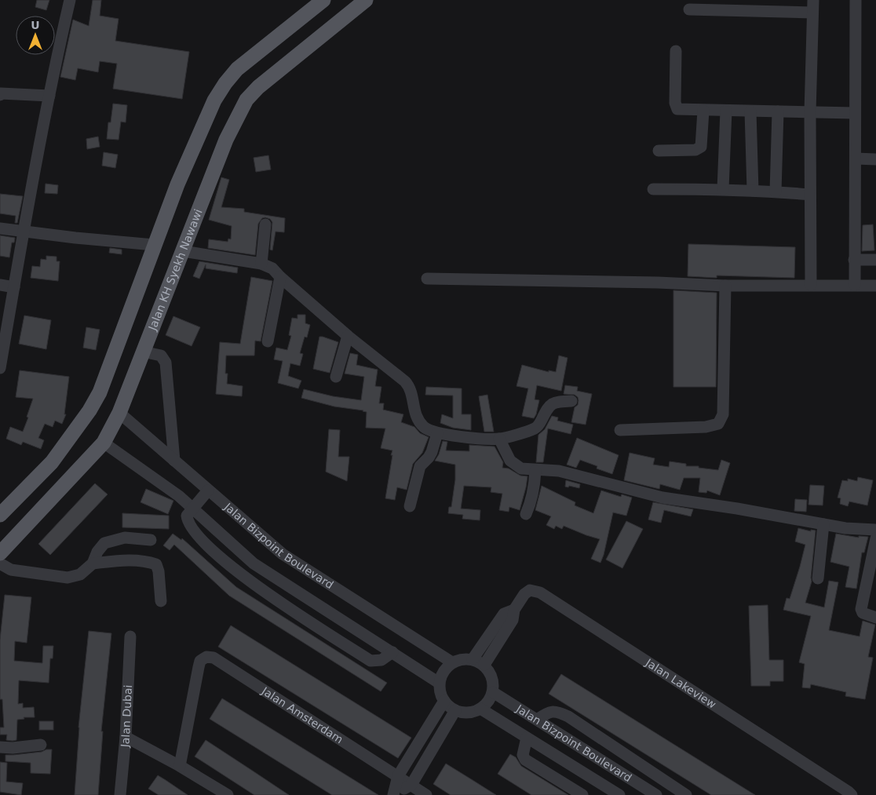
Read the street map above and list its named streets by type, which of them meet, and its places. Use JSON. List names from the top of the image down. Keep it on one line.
{"streets":{"main road":["Jalan KH Syekh Nawawi"],"street":["Jalan Bizpoint Boulevard","Jalan Lakeview","Jalan Amsterdam","Jalan Dubai"]},"crossings":[["Jalan KH Syekh Nawawi","Jalan Bizpoint Boulevard"]],"north":"top"}
